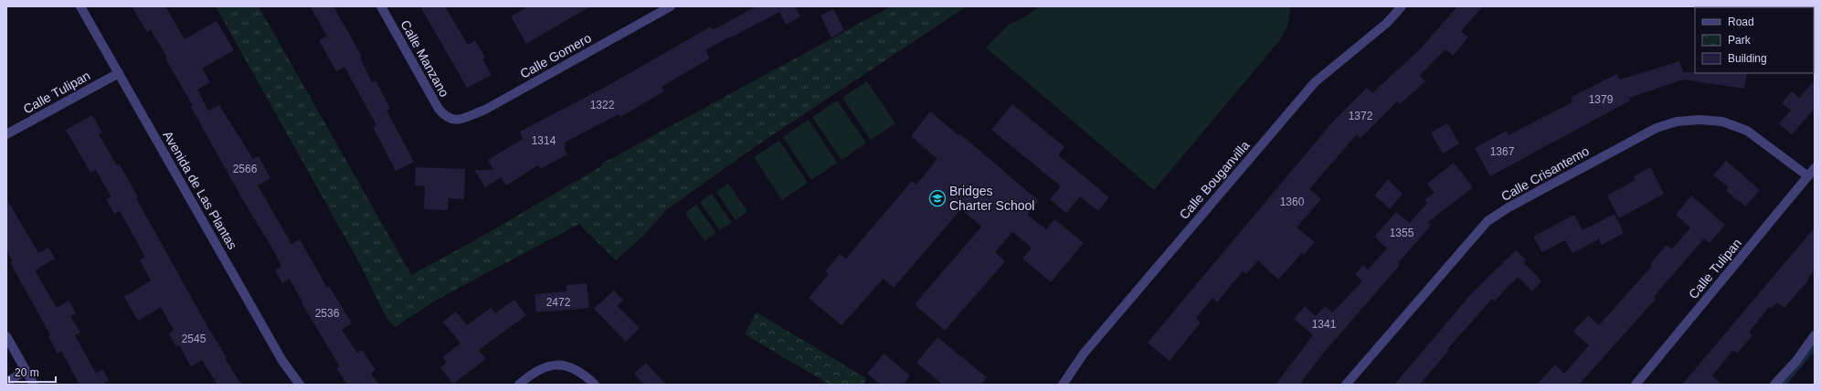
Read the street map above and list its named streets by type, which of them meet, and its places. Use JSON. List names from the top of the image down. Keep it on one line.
{"streets":{"street":["Calle Gomero","Calle Manzano","Calle Tulipan","Calle Crisantemo","Calle Bouganvilla","Avenida de Las Plantas"]},"crossings":[["Calle Gomero","Calle Manzano"],["Calle Tulipan","Calle Crisantemo"],["Calle Tulipan","Avenida de Las Plantas"]],"places":{"school or university":["Bridges Charter School"]},"house_numbers":["1379","1322","1372","1314","1367","2566","1360","1355","2472","2536","1341","2545"],"legend":["Road","Park","Building"],"scale_bar":"20 m"}
